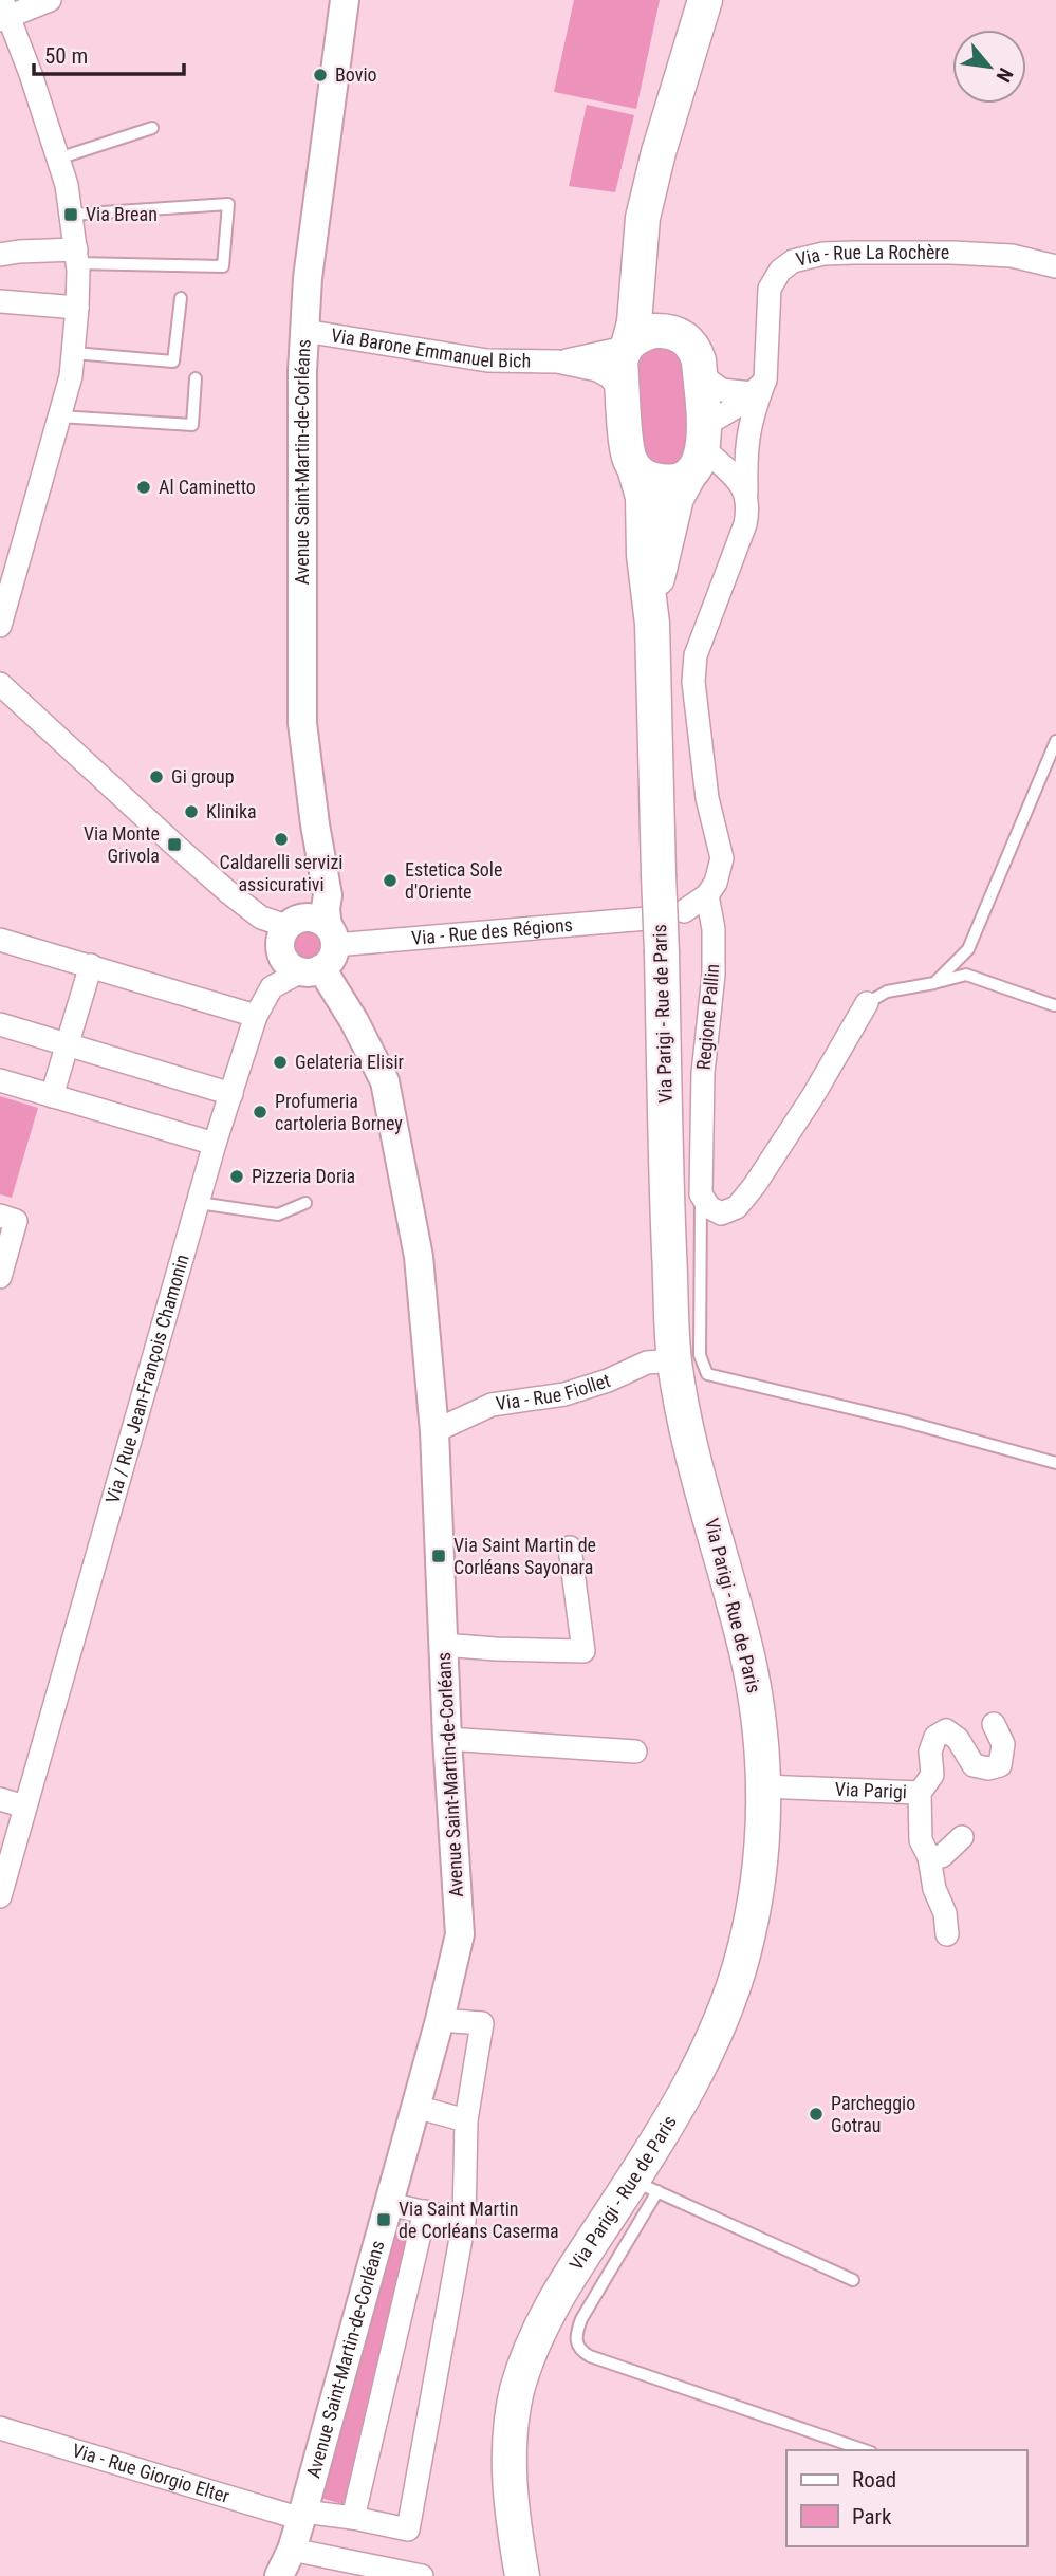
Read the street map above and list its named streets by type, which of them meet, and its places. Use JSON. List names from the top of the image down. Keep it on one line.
{"streets":{"main road":["Via Parigi - Rue de Paris"],"street":["Via - Rue La Rochère","Via Barone Emmanuel Bich","Avenue Saint-Martin-de-Corléans","Via - Rue des Régions","Regione Pallin","Via / Rue Jean-François Chamonin","Via - Rue Fiollet","Via Parigi","Via - Rue Giorgio Elter"]},"crossings":[["Via Barone Emmanuel Bich","Avenue Saint-Martin-de-Corléans"],["Via Barone Emmanuel Bich","Via Parigi - Rue de Paris"],["Avenue Saint-Martin-de-Corléans","Via - Rue des Régions"],["Avenue Saint-Martin-de-Corléans","Via / Rue Jean-François Chamonin"],["Avenue Saint-Martin-de-Corléans","Via - Rue Fiollet"],["Avenue Saint-Martin-de-Corléans","Via - Rue Giorgio Elter"],["Via - Rue des Régions","Via / Rue Jean-François Chamonin"],["Via Parigi - Rue de Paris","Via - Rue Fiollet"],["Via Parigi - Rue de Paris","Via Parigi"]],"places":{"other":["Bovio","Al Caminetto","Gi group","Klinika","Caldarelli servizi assicurativi","Estetica Sole d'Oriente","Gelateria Elisir","Profumeria cartoleria Borney","Pizzeria Doria","Parcheggio Gotrau"],"transit":["Via Brean","Via Monte Grivola","Via Saint Martin de Corléans Sayonara","Via Saint Martin de Corléans Caserma"]},"legend":["Road","Park"],"scale_bar":"50 m","north":"bottom right"}
